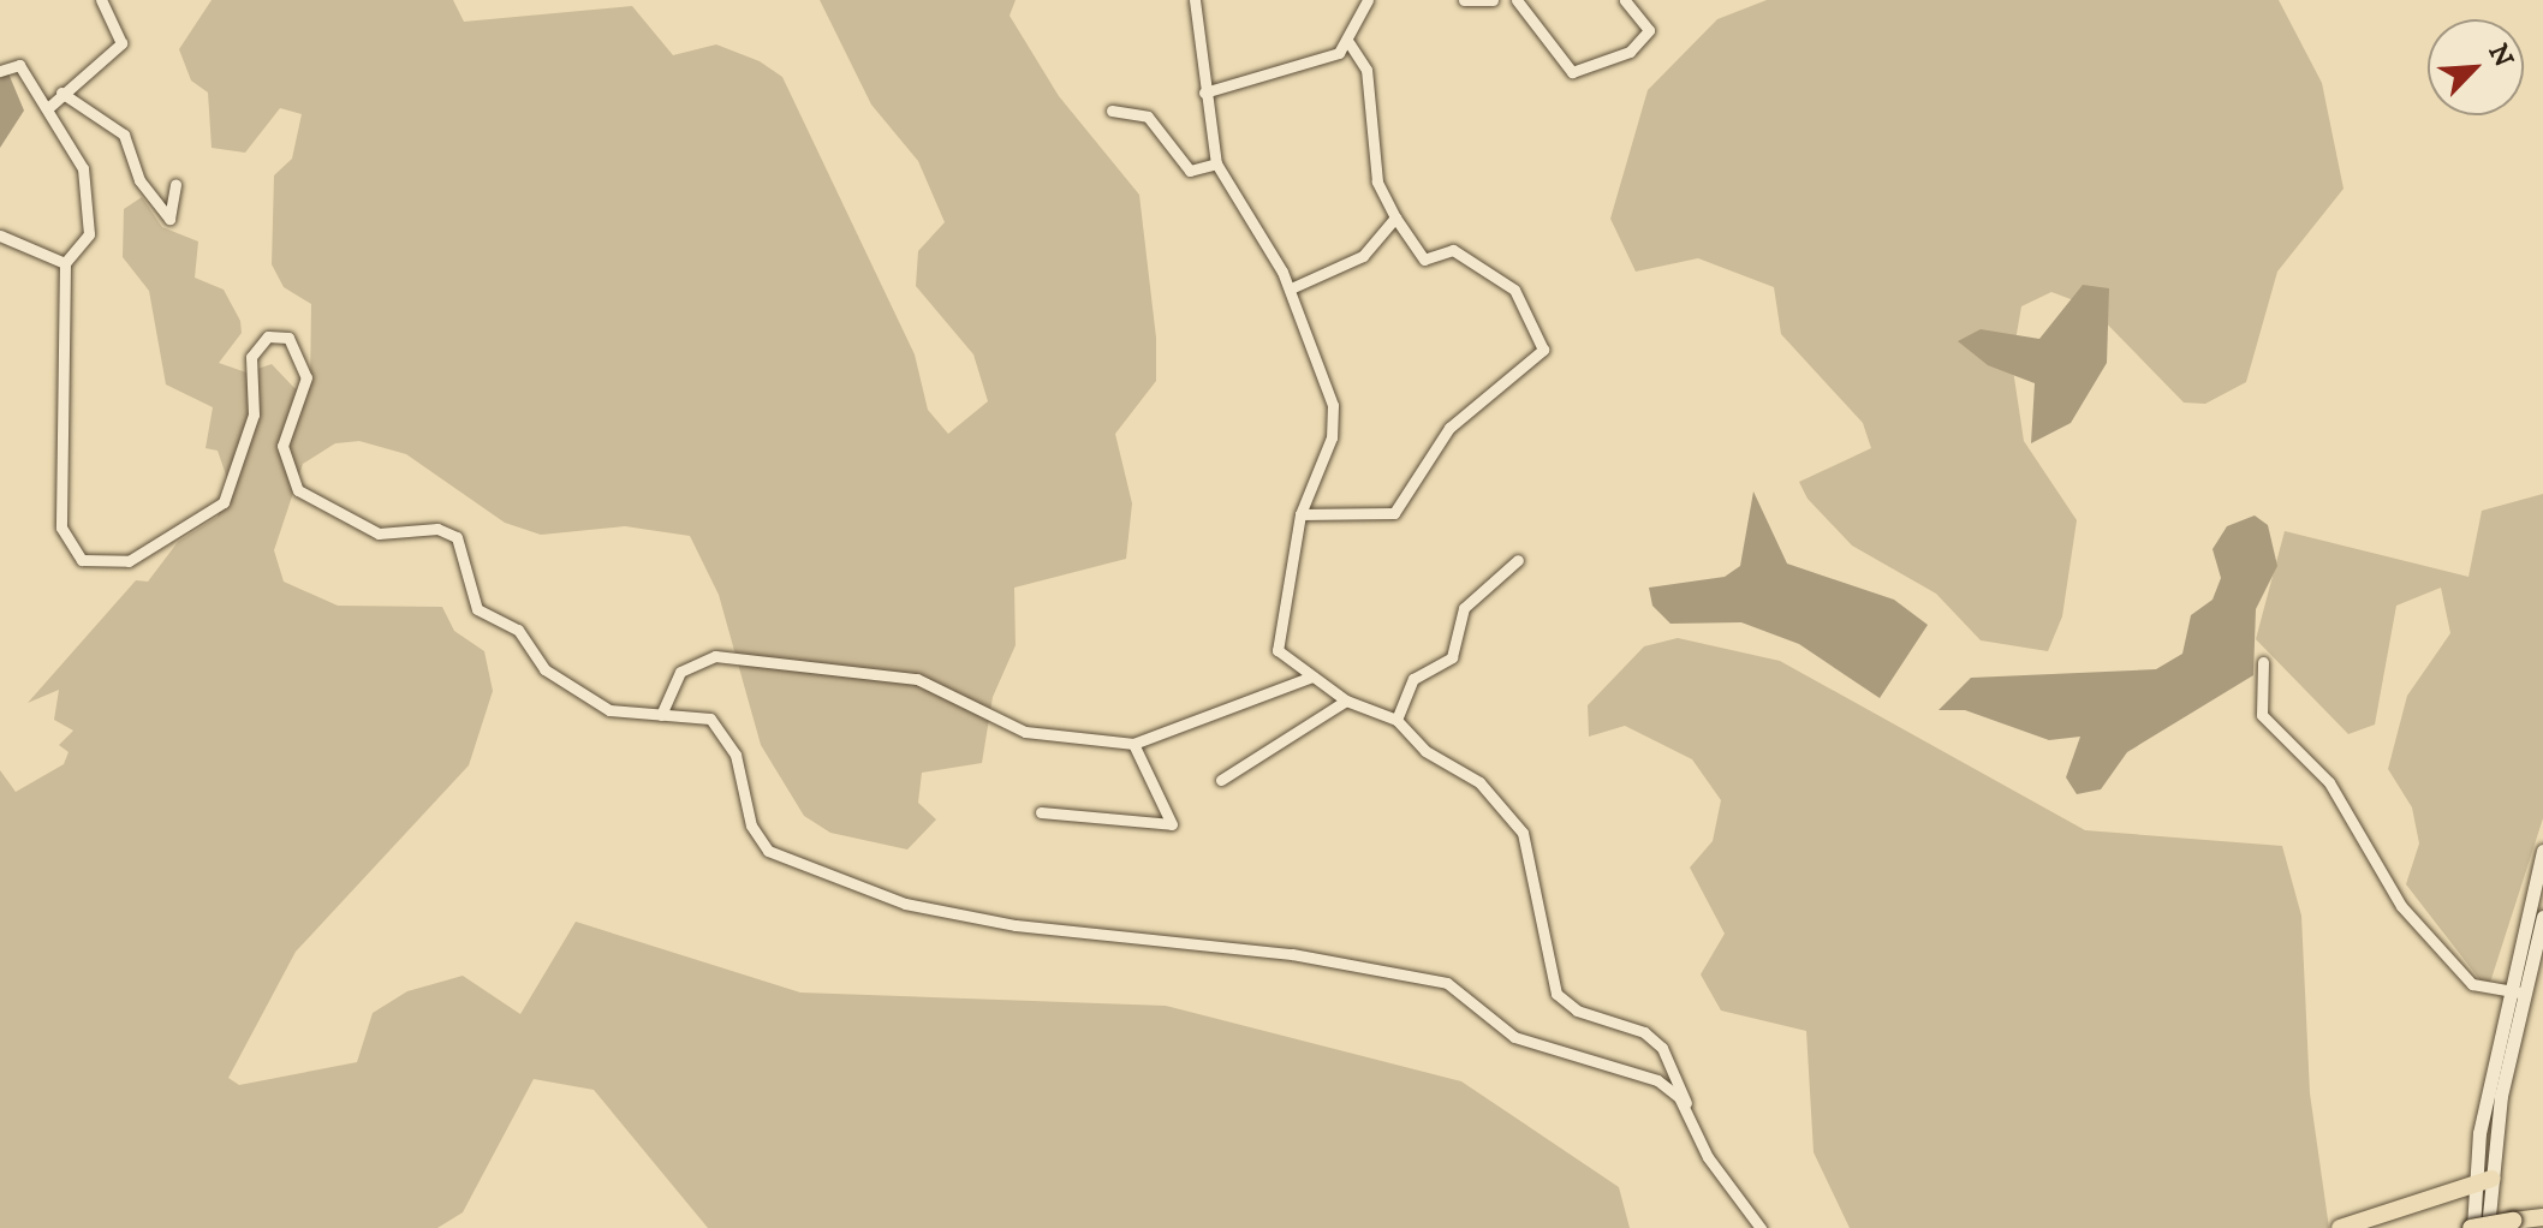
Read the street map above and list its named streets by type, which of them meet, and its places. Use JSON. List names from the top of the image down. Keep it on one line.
{"north":"top right"}
